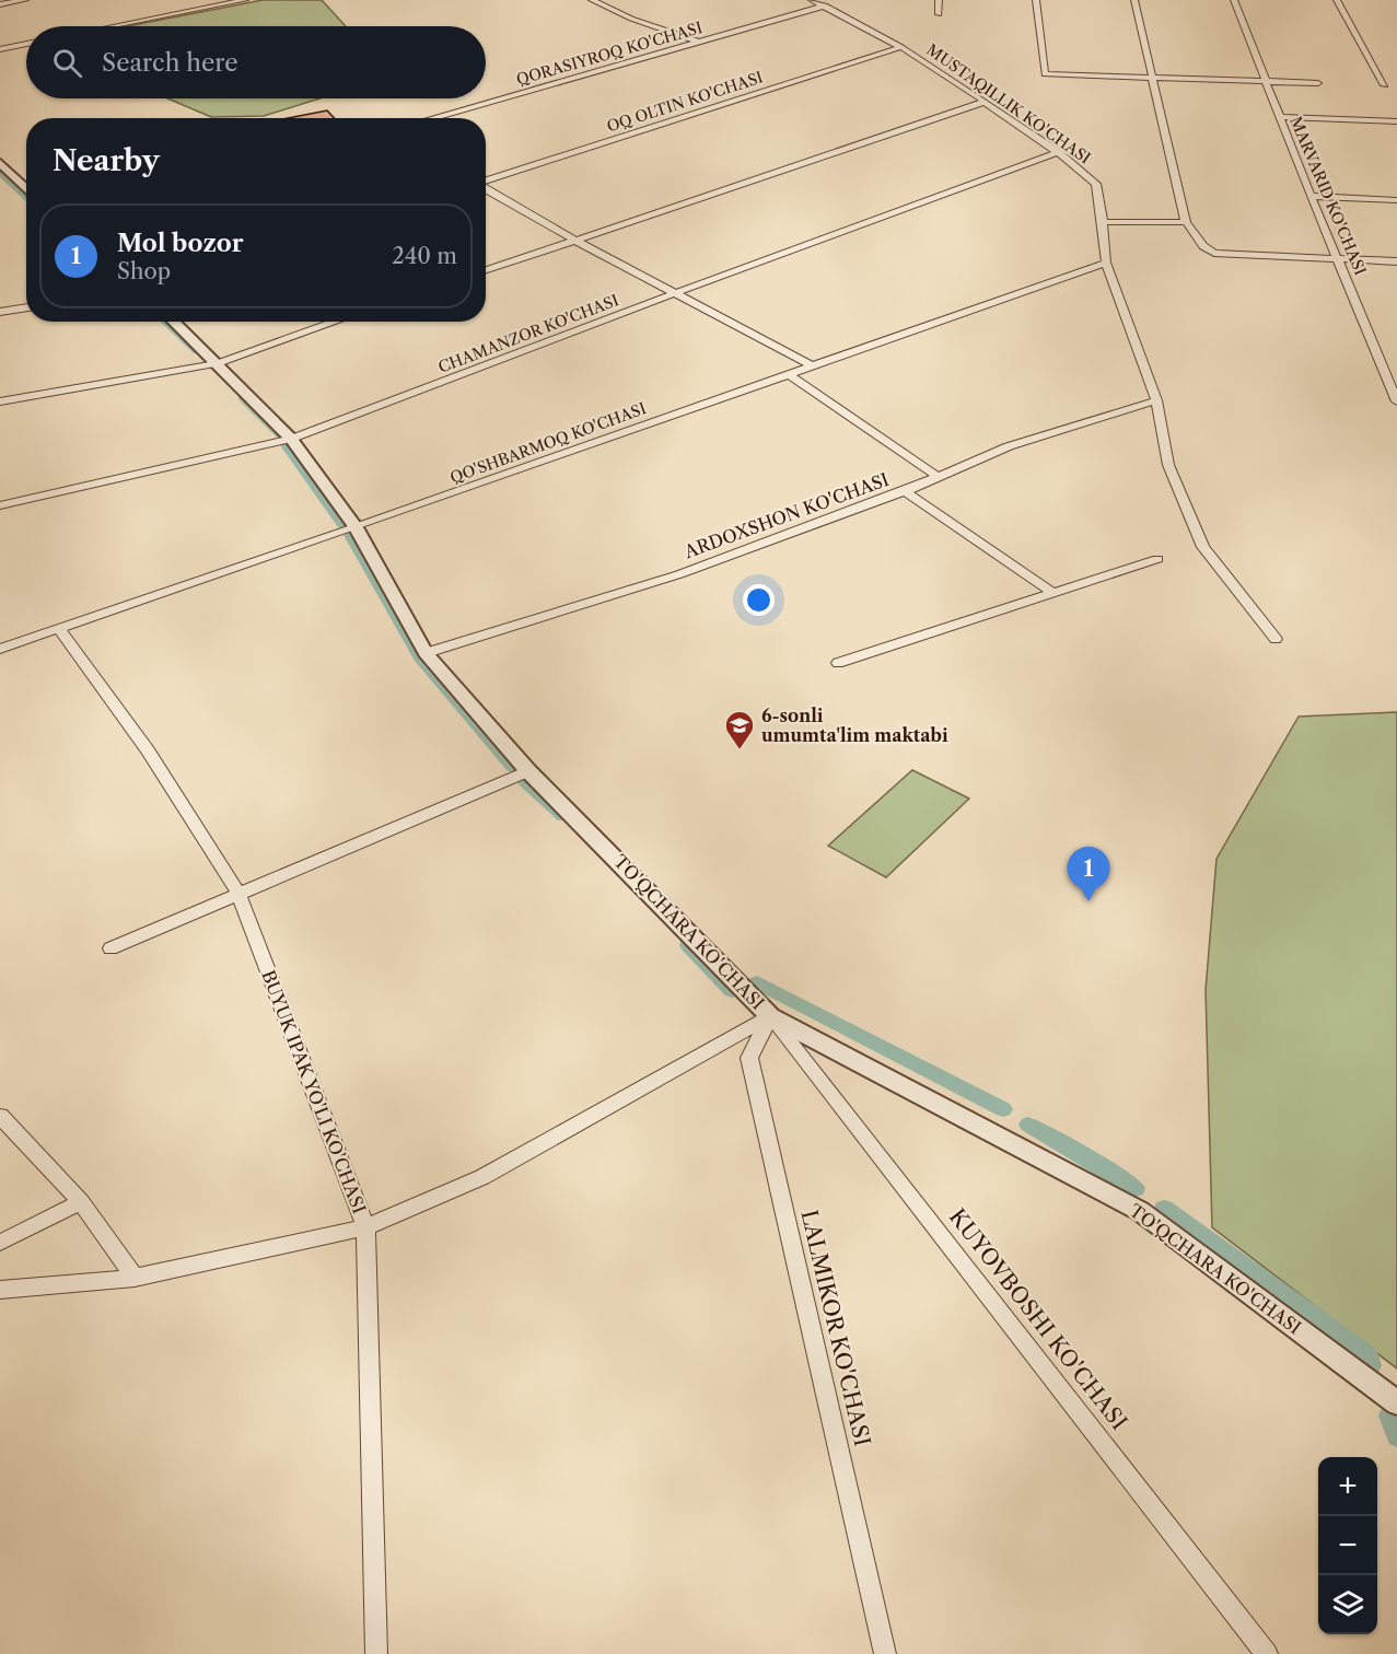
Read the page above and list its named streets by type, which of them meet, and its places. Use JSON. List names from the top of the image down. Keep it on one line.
{"streets":{"street":["QORASIYROQ KO'CHASI","OQ OLTIN KO'CHASI","MUSTAQILLIK KO'CHASI","MARVARID KO'CHASI","CHAMANZOR KO'CHASI","QO'SHBARMOQ KO'CHASI","ARDOXSHON KO'CHASI","TO'QCHARA KO'CHASI","BUYUK IPAK YO'LI KO'CHASI","KUYOVBOSHI KO'CHASI","LALMIKOR KO'CHASI"]},"crossings":[["QORASIYROQ KO'CHASI","MUSTAQILLIK KO'CHASI"],["OQ OLTIN KO'CHASI","MUSTAQILLIK KO'CHASI"],["MUSTAQILLIK KO'CHASI","CHAMANZOR KO'CHASI"],["MUSTAQILLIK KO'CHASI","QO'SHBARMOQ KO'CHASI"],["MUSTAQILLIK KO'CHASI","ARDOXSHON KO'CHASI"],["CHAMANZOR KO'CHASI","TO'QCHARA KO'CHASI"],["QO'SHBARMOQ KO'CHASI","TO'QCHARA KO'CHASI"],["QO'SHBARMOQ KO'CHASI","BUYUK IPAK YO'LI KO'CHASI"],["ARDOXSHON KO'CHASI","TO'QCHARA KO'CHASI"],["TO'QCHARA KO'CHASI","KUYOVBOSHI KO'CHASI"],["TO'QCHARA KO'CHASI","LALMIKOR KO'CHASI"],["KUYOVBOSHI KO'CHASI","LALMIKOR KO'CHASI"]],"places":{"school or university":["6-sonli umumta'lim maktabi"]},"page":{"search":"Search here","heading":"Nearby","list":[{"mark":"1","name":"Mol bozor","note":"Shop","value":"240 m"}],"pins":"1","map_buttons":["+","−"]}}
